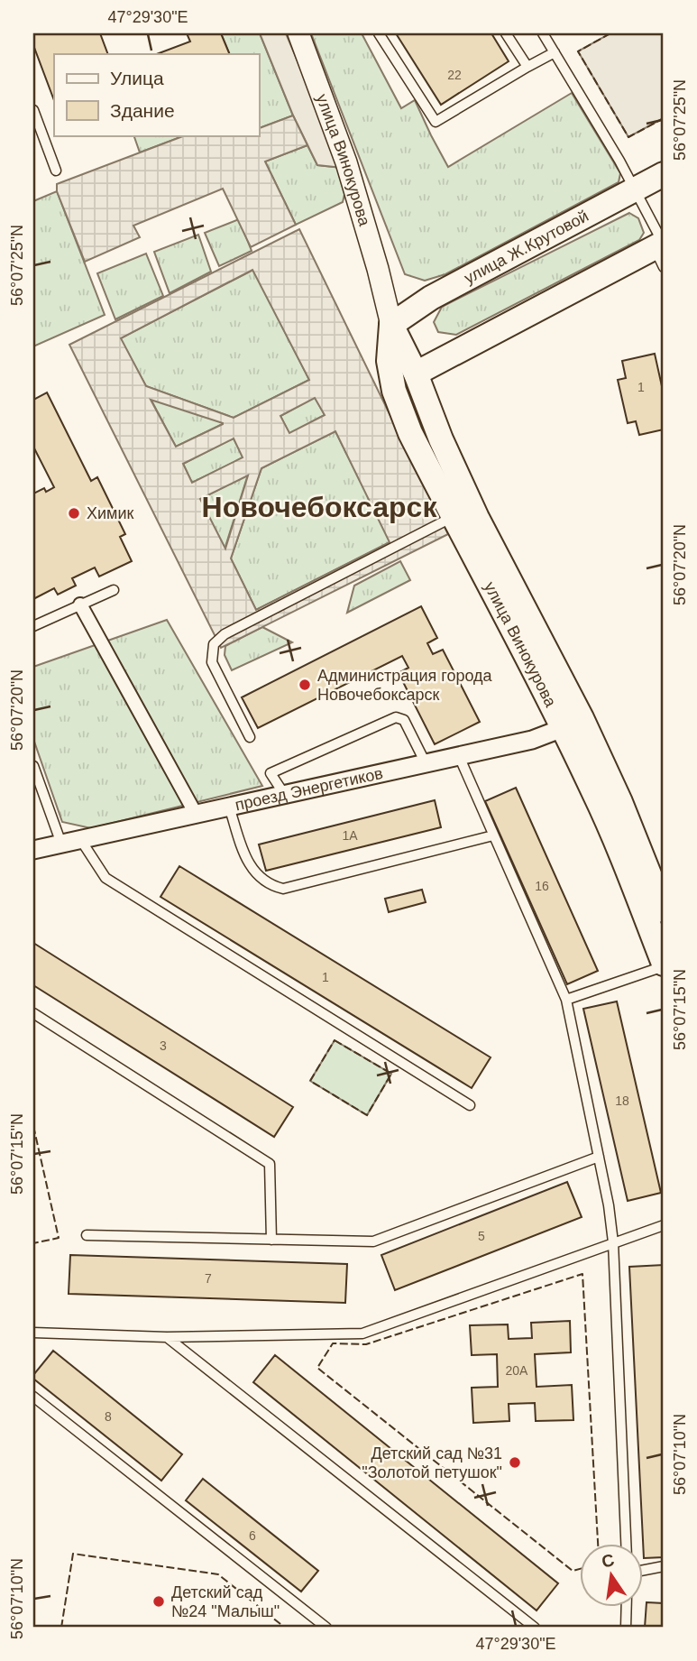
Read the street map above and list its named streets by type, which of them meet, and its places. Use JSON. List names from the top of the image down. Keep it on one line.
{"streets":{"main road":["улица Винокурова","улица Ж.Крутовой"],"street":["проезд Энергетиков"]},"crossings":[["улица Винокурова","улица Ж.Крутовой"],["улица Винокурова","проезд Энергетиков"]],"districts":["Новочебоксарск"],"places":["Химик","Администрация города Новочебоксарск","Детский сад №31 \"Золотой петушок\"","Детский сад №24 \"Малыш\""],"house_numbers":["22","1","1А","16","1","3","18","5","7","20А","8","6"],"legend":["Улица","Здание"],"north":"top","coordinates":["47°29'30\"E","56°07'25\"N","56°07'20\"N","56°07'15\"N","56°07'10\"N"]}
